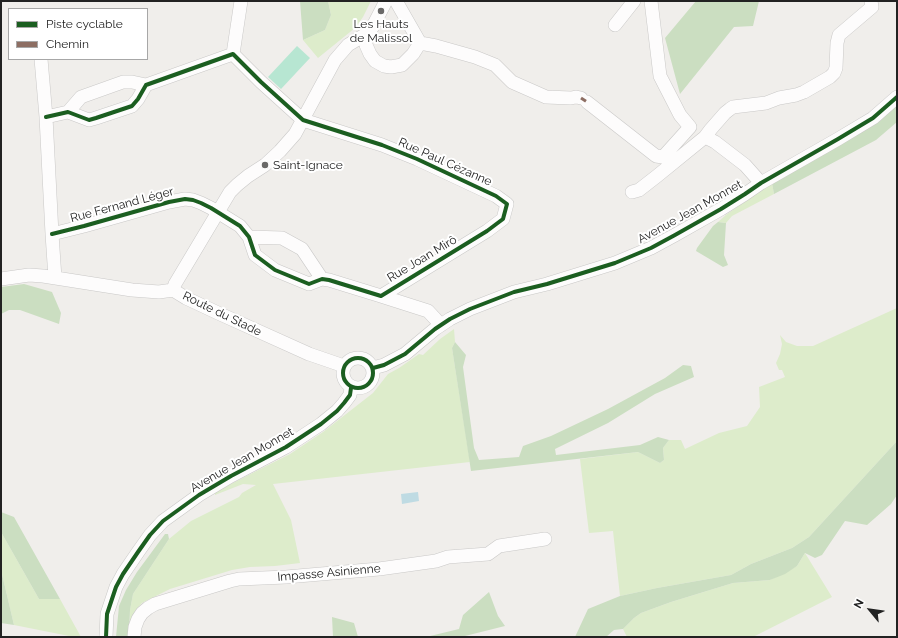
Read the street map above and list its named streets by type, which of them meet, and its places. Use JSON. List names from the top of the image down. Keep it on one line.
{"streets":{"street":["Rue Paul Cézanne","Rue Fernand Léger","Avenue Jean Monnet","Rue Joan Mirô","Route du Stade","Impasse Asinienne"]},"crossings":[["Rue Paul Cézanne","Rue Joan Mirô"],["Rue Fernand Léger","Rue Joan Mirô"],["Avenue Jean Monnet","Rue Joan Mirô"],["Avenue Jean Monnet","Route du Stade"]],"places":["Les Hauts de Malissol","Saint-Ignace"],"legend":["Piste cyclable","Chemin"],"north":"top left"}
